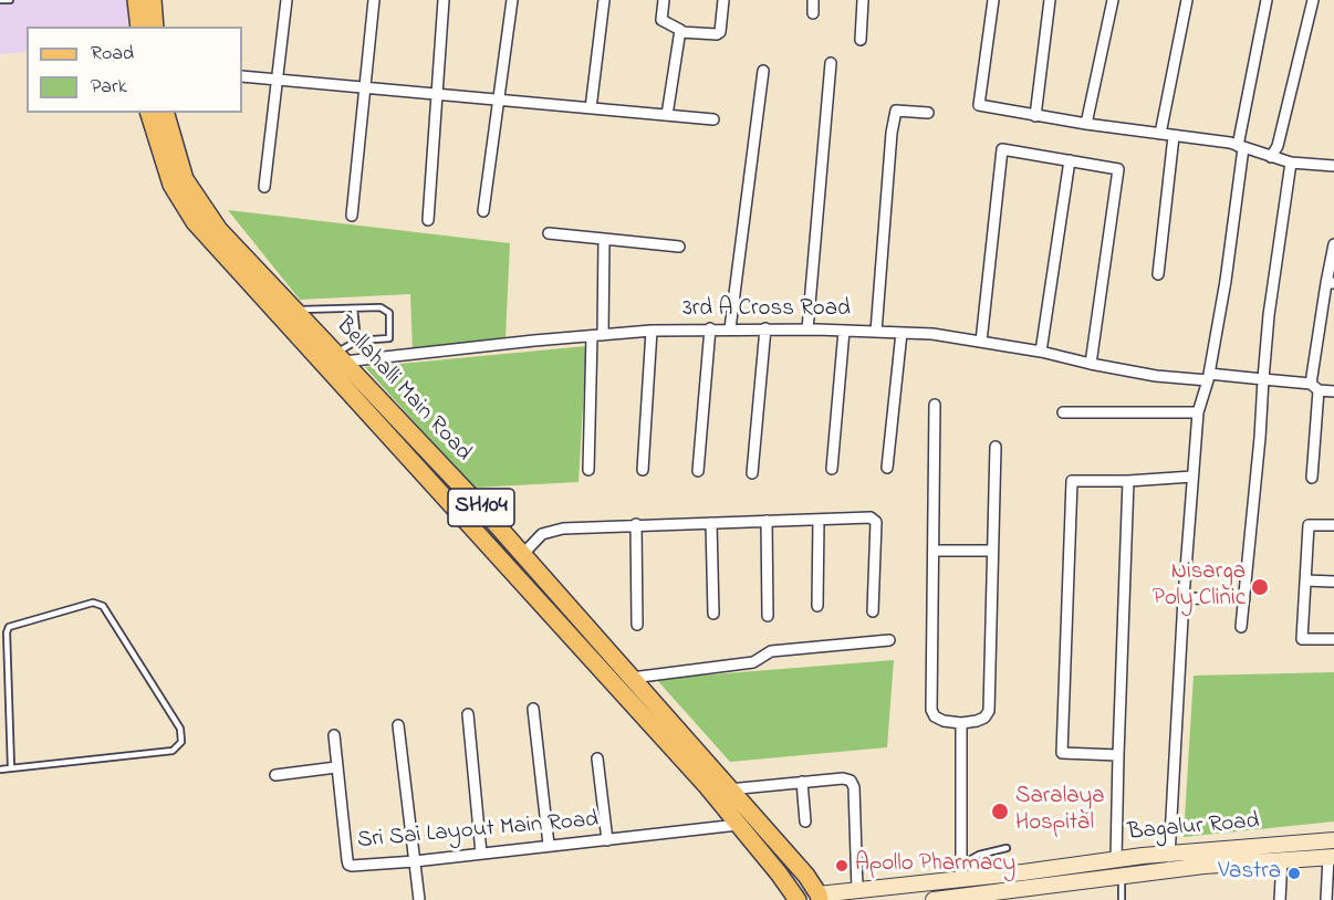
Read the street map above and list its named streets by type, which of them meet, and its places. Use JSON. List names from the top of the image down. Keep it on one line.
{"streets":{"main road":["Bellahalli Main Road","SH104","Bagalur Road"],"street":["3rd A Cross Road","Sri Sai Layout Main Road"]},"crossings":[["3rd A Cross Road","Bellahalli Main Road"],["Bellahalli Main Road","Bagalur Road"],["Bellahalli Main Road","Sri Sai Layout Main Road"]],"places":["Nisarga Poly Clinic","Saralaya Hospital","Apollo Pharmacy","Vastra"],"legend":["Road","Park"]}
